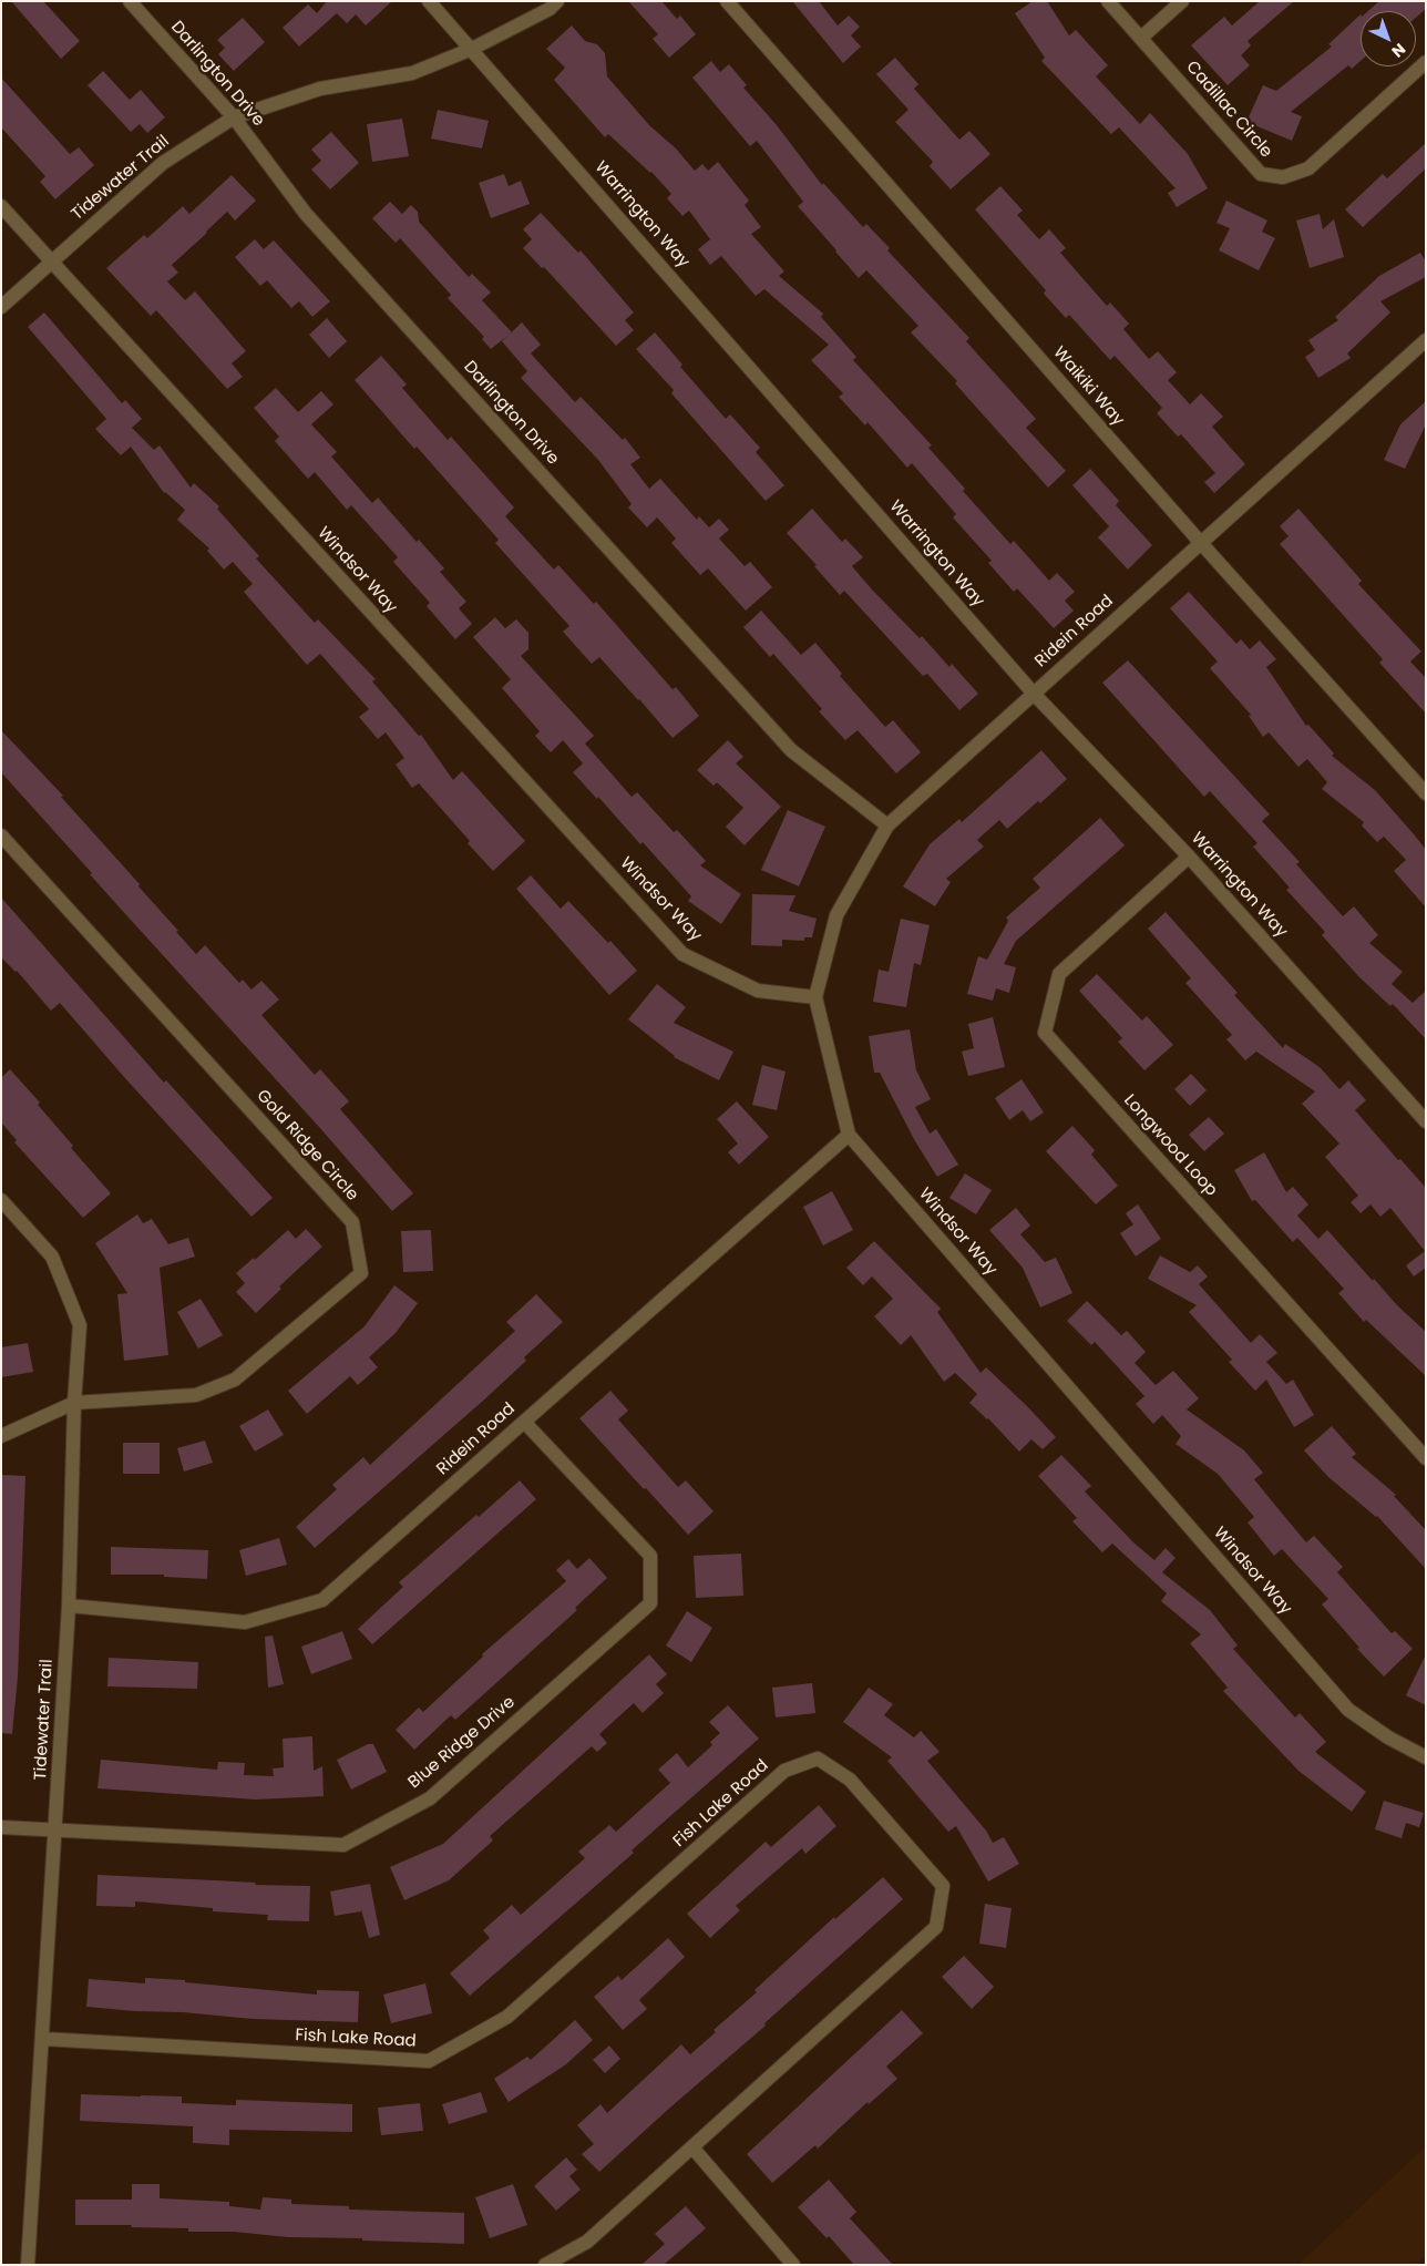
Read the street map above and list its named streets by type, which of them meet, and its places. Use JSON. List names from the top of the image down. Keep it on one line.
{"streets":{"street":["Darlington Drive","Cadillac Circle","Tidewater Trail","Warrington Way","Waikiki Way","Windsor Way","Ridein Road","Gold Ridge Circle","Longwood Loop","Blue Ridge Drive","Fish Lake Road"]},"crossings":[["Darlington Drive","Tidewater Trail"],["Darlington Drive","Ridein Road"],["Tidewater Trail","Warrington Way"],["Tidewater Trail","Windsor Way"],["Tidewater Trail","Ridein Road"],["Tidewater Trail","Gold Ridge Circle"],["Tidewater Trail","Blue Ridge Drive"],["Tidewater Trail","Fish Lake Road"],["Warrington Way","Ridein Road"],["Warrington Way","Longwood Loop"],["Waikiki Way","Ridein Road"],["Windsor Way","Ridein Road"],["Ridein Road","Blue Ridge Drive"]],"north":"bottom right"}
